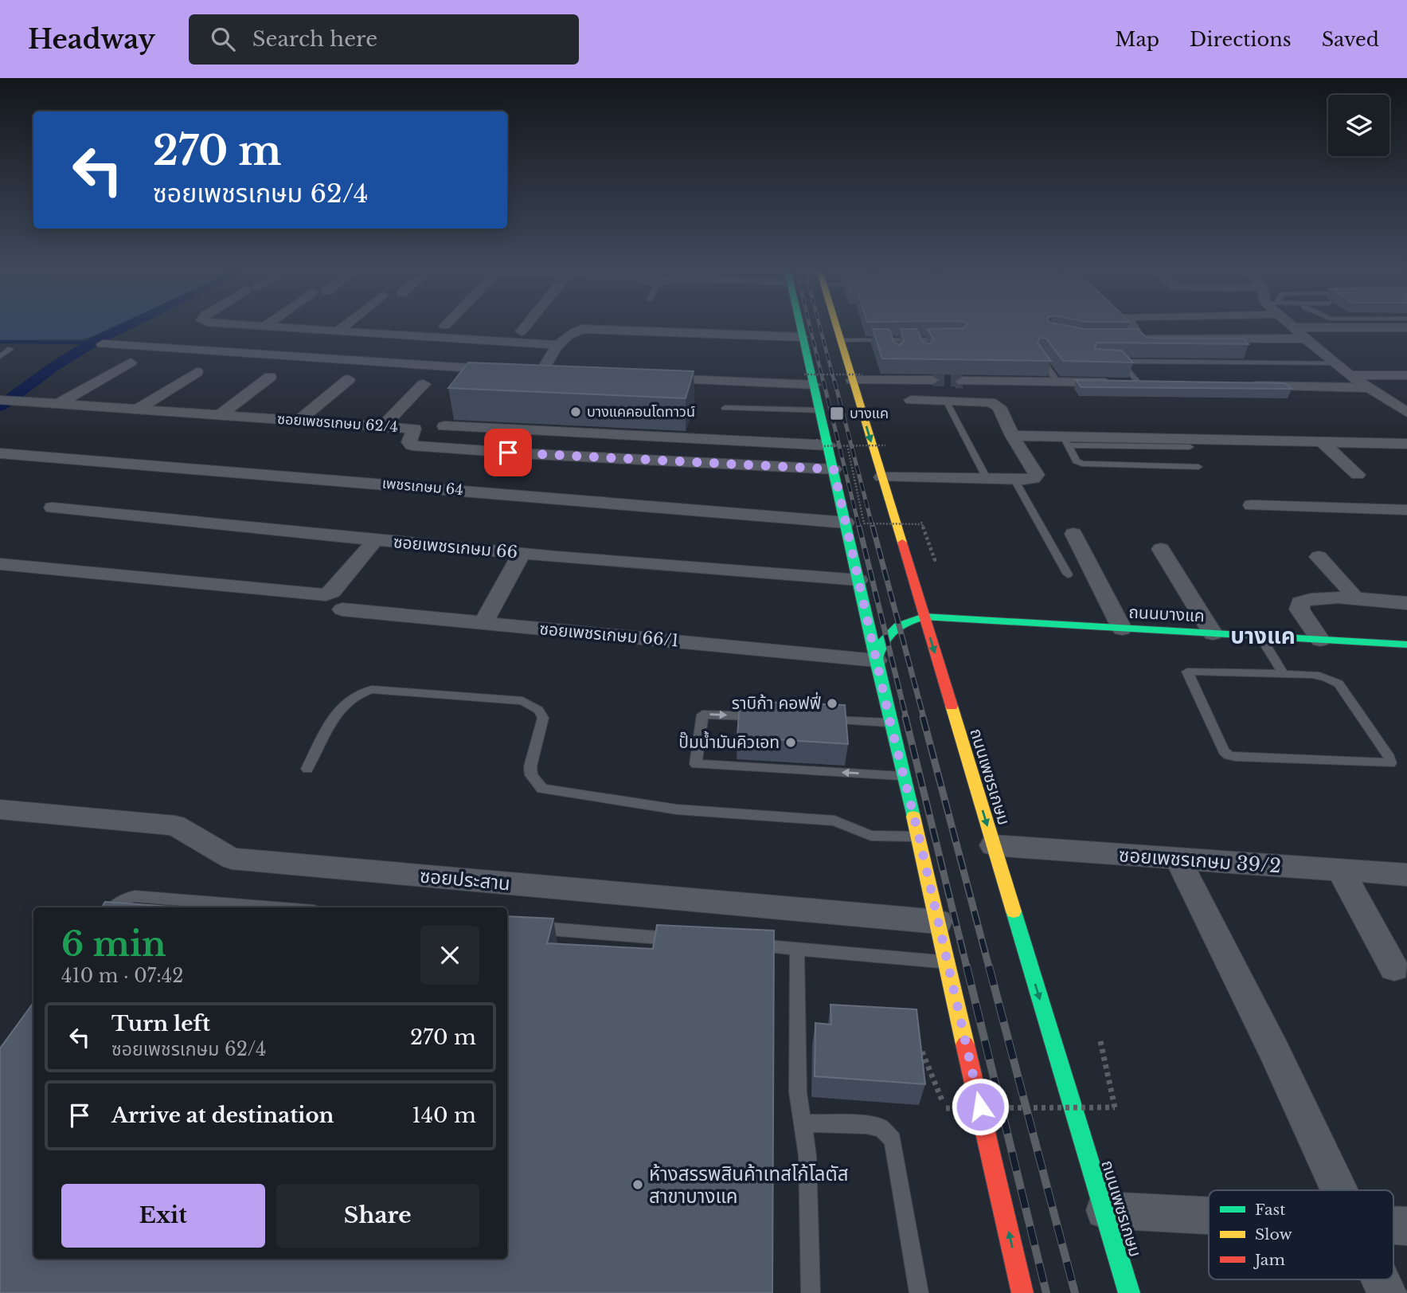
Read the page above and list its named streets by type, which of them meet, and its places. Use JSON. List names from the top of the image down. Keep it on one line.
{"streets":{"main road":["ถนนบางแค","ถนนเพชรเกษม"],"street":["ซอยเพชรเกษม 62/4","เพชรเกษม 64","ซอยเพชรเกษม 66","ซอยเพชรเกษม 66/1","ซอยเพชรเกษม 39/2","ซอยประสาน"]},"crossings":[["ถนนบางแค","ถนนเพชรเกษม"],["ถนนเพชรเกษม","ซอยเพชรเกษม 39/2"]],"districts":["บางแค"],"places":{"other":["บางแคคอนโดทาวน์","ราบิก้า คอฟฟี่","ปั๊มน้ำมันคิวเอท","ห้างสรรพสินค้าเทสโก้โลตัส สาขาบางแค"],"transit":["บางแค"]},"legend":["Fast","Slow","Jam"],"page":{"header":"Headway","search":"Search here","nav":["Map","Directions","Saved"],"turn":["270 m","ซอยเพชรเกษม 62/4"],"heading":["6 min","410 m · 07:42"],"list":[{"name":"Turn left","note":"ซอยเพชรเกษม 62/4","value":"270 m"},{"name":"Arrive at destination","value":"140 m"}],"buttons":["Exit","Share"]}}
